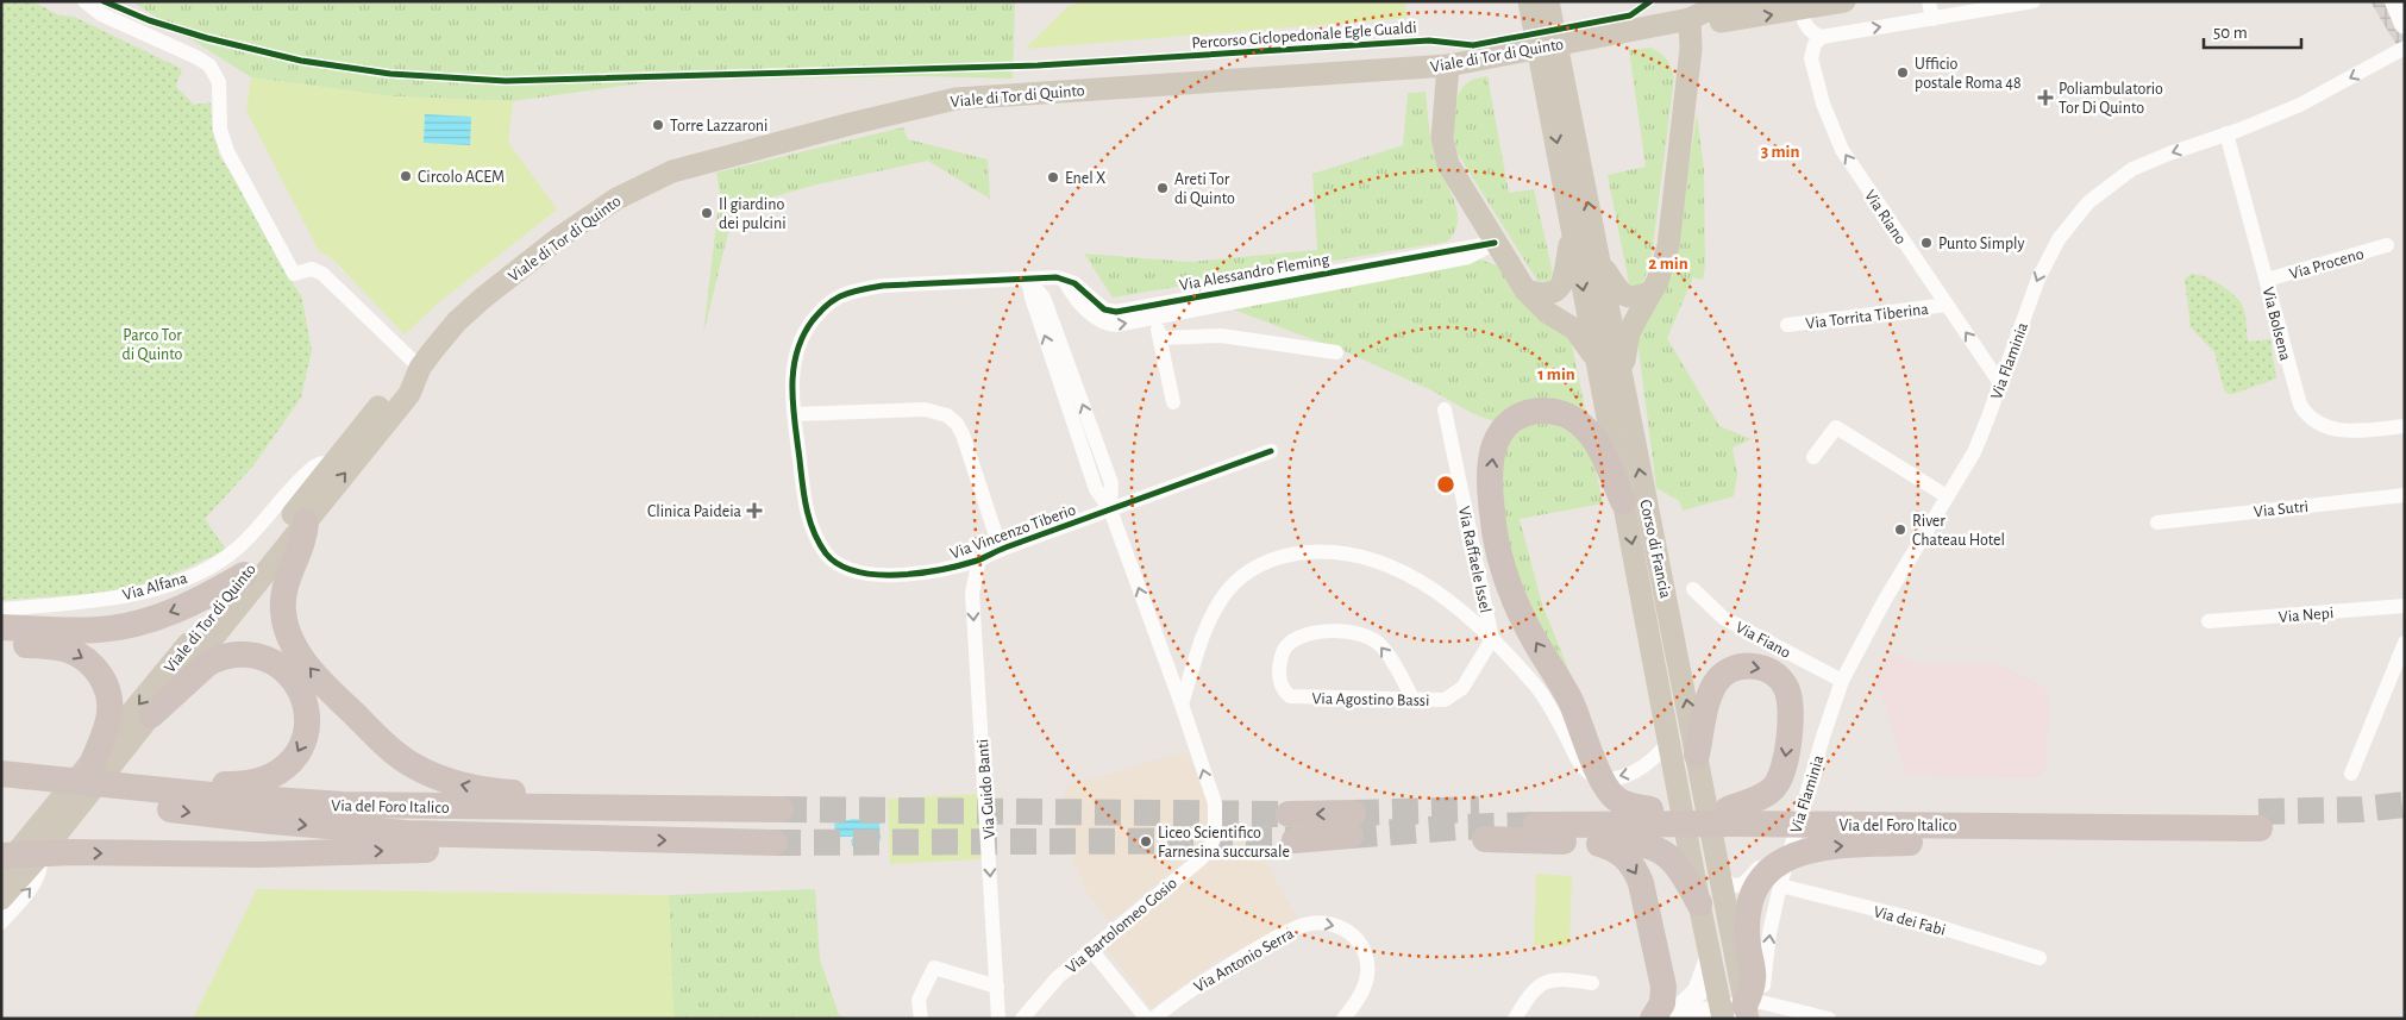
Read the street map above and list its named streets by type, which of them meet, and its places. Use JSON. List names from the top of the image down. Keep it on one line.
{"streets":{"highway":["Via del Foro Italico"],"main road":["Viale di Tor di Quinto","Corso di Francia"],"street":["Via Riano","Via Proceno","Via Alessandro Fleming","Via Torrita Tiberina","Via Bolsena","Via Flaminia","Via Sutri","Via Vincenzo Tiberio","Via Raffaele Issel","Via Alfana","Via Nepi","Via Fiano","Via Agostino Bassi","Via Guido Banti","Via dei Fabi","Via Bartolomeo Gosio","Via Antonio Serra"],"cycle path":["Percorso Ciclopedonale Egle Gualdi"]},"crossings":[["Viale di Tor di Quinto","Via Alfana"],["Via Riano","Via Torrita Tiberina"],["Via Riano","Via Flaminia"],["Via Proceno","Via Bolsena"],["Via Alessandro Fleming","Via Vincenzo Tiberio"],["Via Bolsena","Via Flaminia"],["Via Flaminia","Corso di Francia"],["Via Flaminia","Via Fiano"],["Via Flaminia","Via dei Fabi"],["Via Vincenzo Tiberio","Via Guido Banti"],["Via Raffaele Issel","Via Agostino Bassi"]],"one_way":["Via Riano","Via Guido Banti","Via Bartolomeo Gosio"],"parks":["Parco Tor di Quinto"],"places":{"other":["Ufficio postale Roma 48","Torre Lazzaroni","Circolo ACEM","Enel X","Areti Tor di Quinto","Il giardino dei pulcini","Punto Simply","River Chateau Hotel","Liceo Scientifico Farnesina succursale"],"health":["Poliambulatorio Tor Di Quinto","Clinica Paideia"]},"scale_bar":"50 m","rings":["3 min","2 min","1 min"]}
